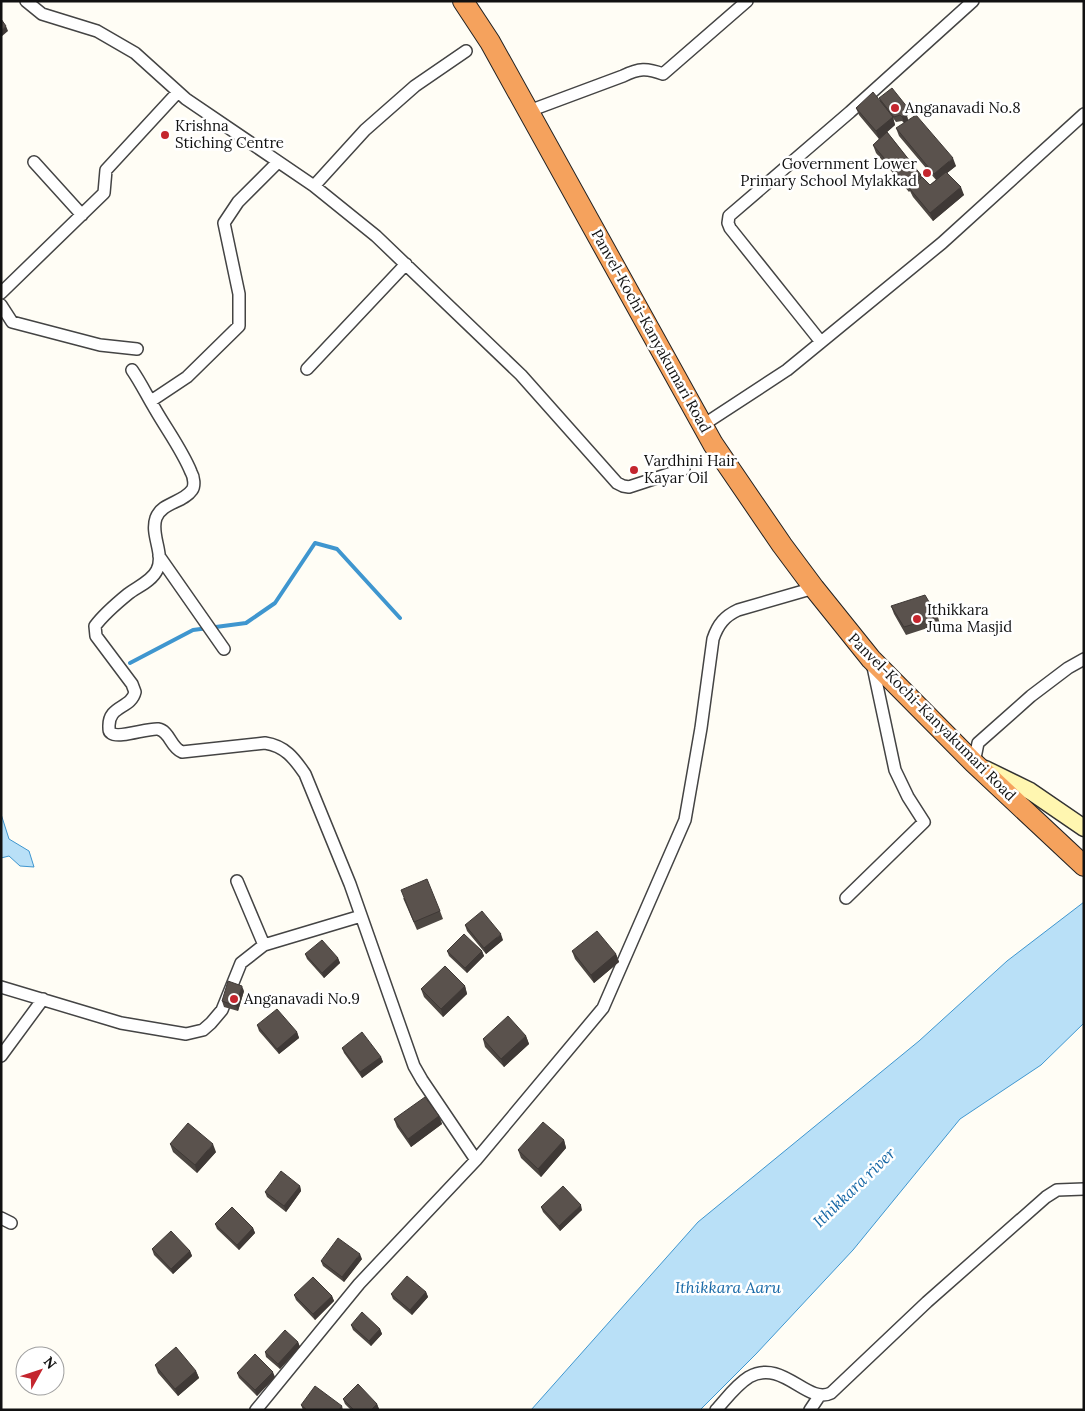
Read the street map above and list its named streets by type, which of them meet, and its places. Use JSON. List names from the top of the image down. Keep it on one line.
{"streets":{"highway":["Panvel-Kochi-Kanyakumari Road"]},"water":["Ithikkara river","Ithikkara Aaru"],"places":["Anganavadi No.8","Krishna Stiching Centre","Government Lower Primary School Mylakkad","Vardhini Hair Kayar Oil","Ithikkara Juma Masjid","Anganavadi No.9"],"north":"top right"}
